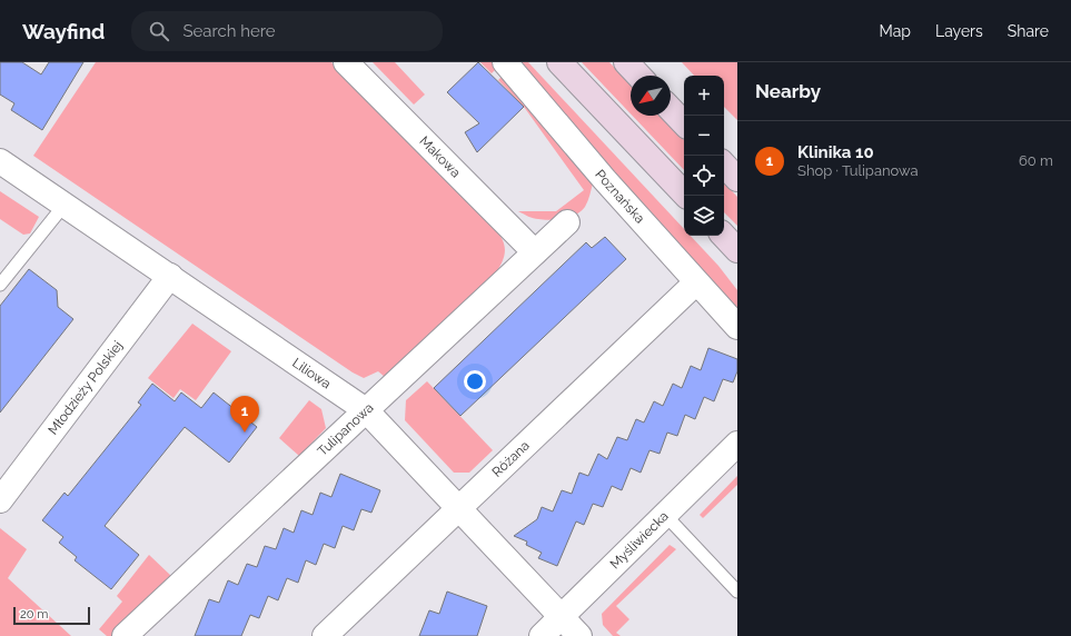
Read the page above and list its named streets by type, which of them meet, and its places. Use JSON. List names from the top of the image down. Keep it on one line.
{"streets":{"street":["Makowa","Poznańska","Liliowa","Młodzieży Polskiej","Tulipanowa","Różana","Myśliwiecka"]},"crossings":[["Makowa","Tulipanowa"],["Poznańska","Różana"],["Liliowa","Młodzieży Polskiej"],["Liliowa","Tulipanowa"],["Liliowa","Różana"],["Liliowa","Myśliwiecka"]],"scale_bar":"20 m","north":"bottom left","page":{"header":"Wayfind","search":"Search here","nav":["Map","Layers","Share"],"heading":"Nearby","map_buttons":["+","−"],"list":[{"mark":"1","name":"Klinika 10","note":"Shop · Tulipanowa","value":"60 m"}],"pins":"1","scale":"20 m"}}
